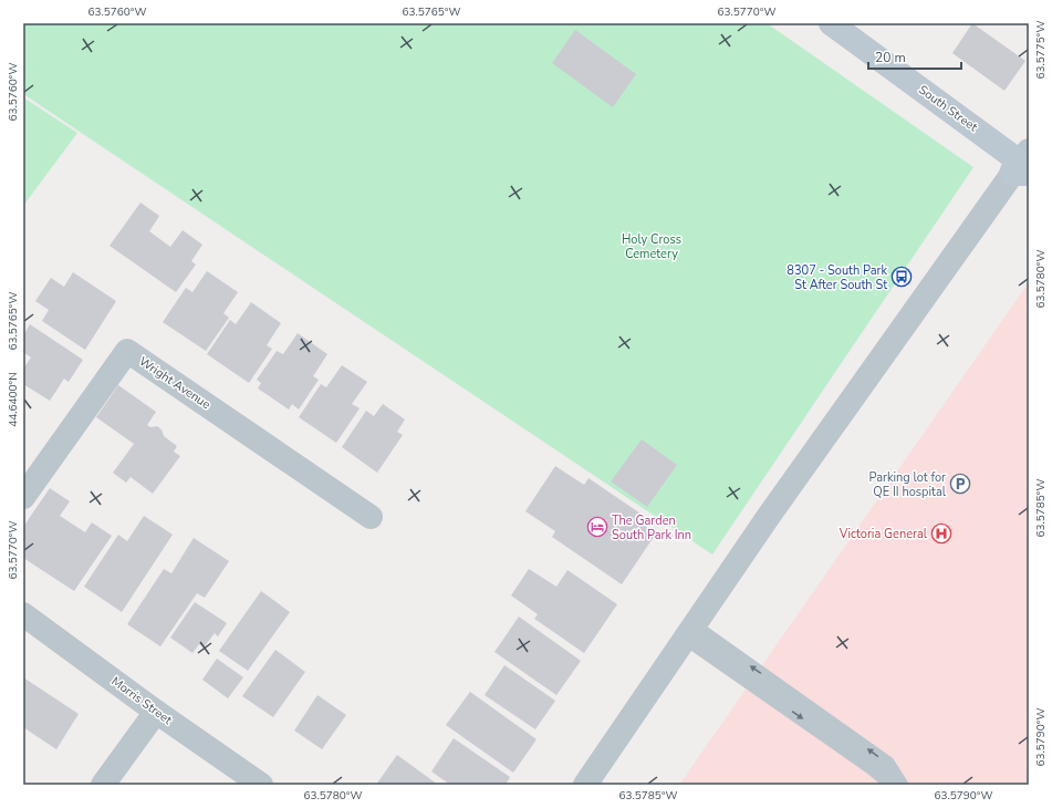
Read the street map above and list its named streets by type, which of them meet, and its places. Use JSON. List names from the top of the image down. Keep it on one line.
{"streets":{"main road":["South Street"],"street":["Wright Avenue","Morris Street"]},"parks":["Holy Cross Cemetery"],"places":{"bus stop":["8307 - South Park St After South St"],"parking":["Parking lot for QE II hospital"],"hotel":["The Garden South Park Inn"],"hospital":["Victoria General"]},"scale_bar":"20 m","coordinates":["63.5760°W","63.5765°W","63.5770°W","63.5775°W","63.5780°W","44.6400°N","63.5785°W","63.5790°W"]}
